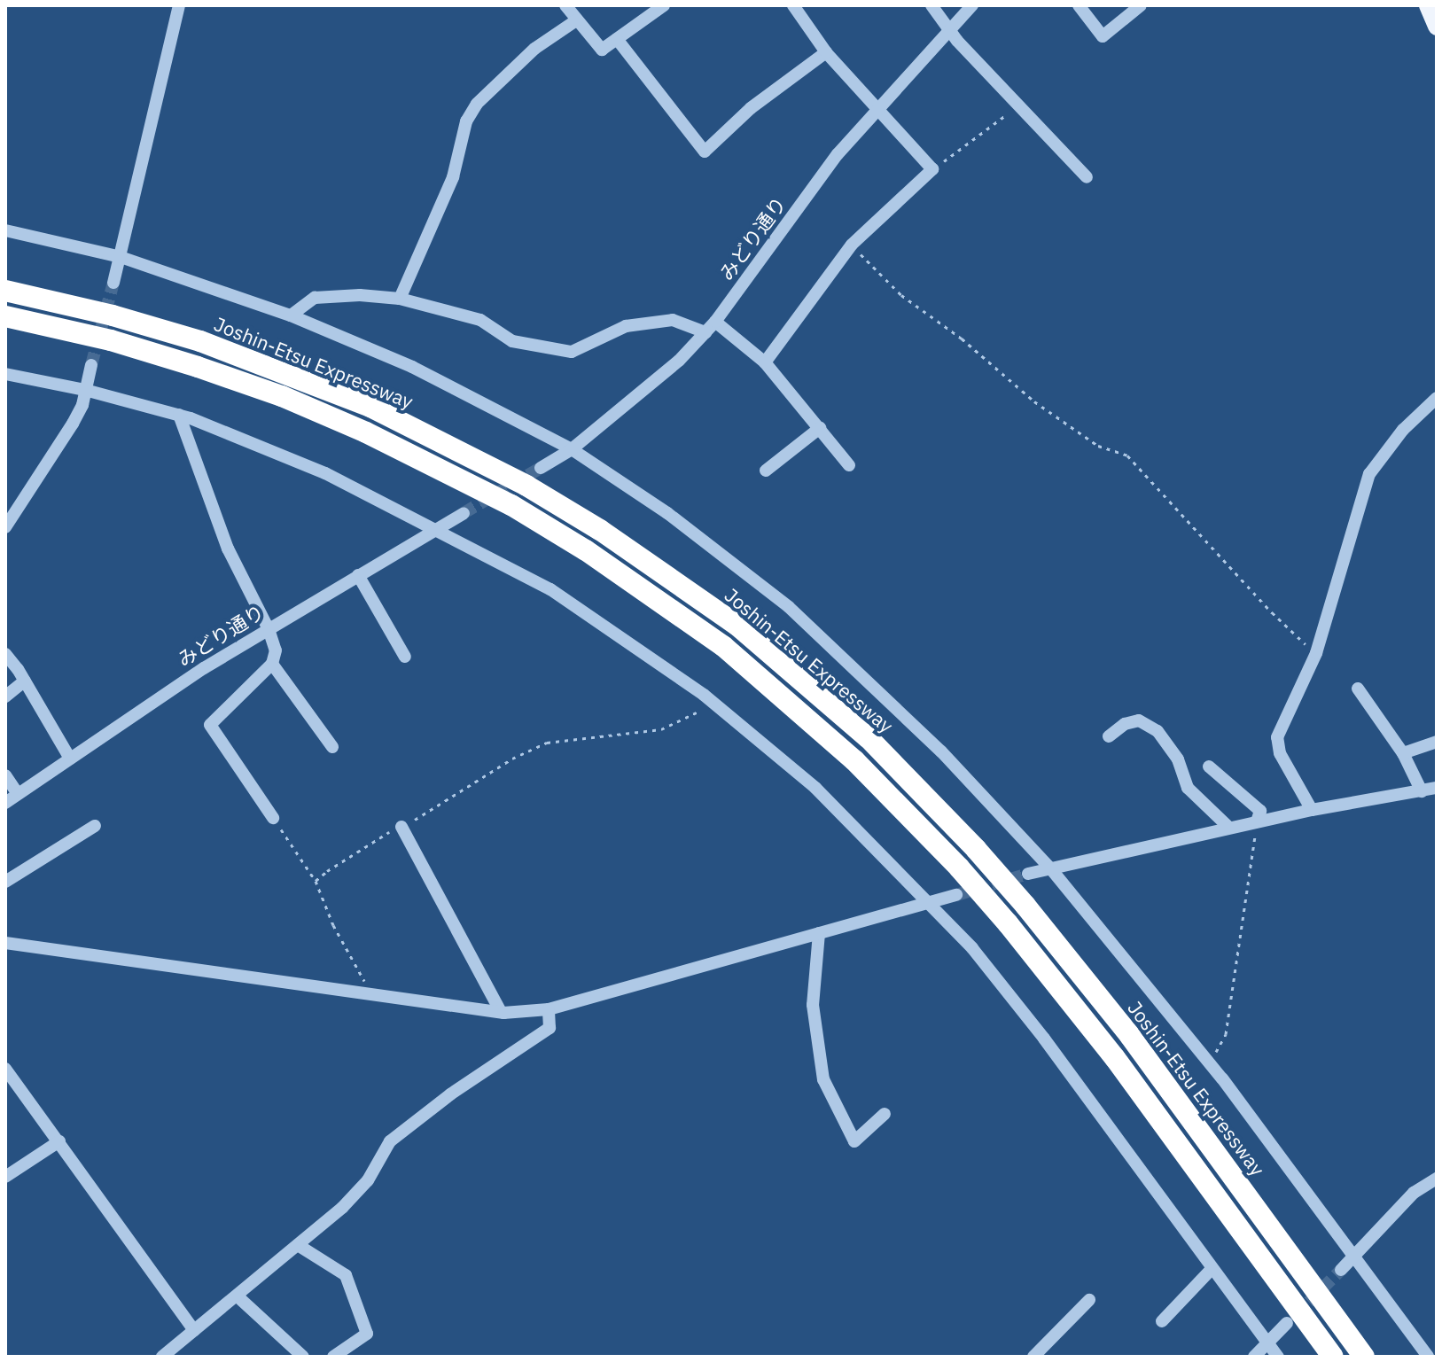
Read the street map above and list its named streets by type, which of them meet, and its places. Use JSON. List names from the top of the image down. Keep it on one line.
{"streets":{"highway":["Joshin-Etsu Expressway"],"street":["みどり通り"]}}
